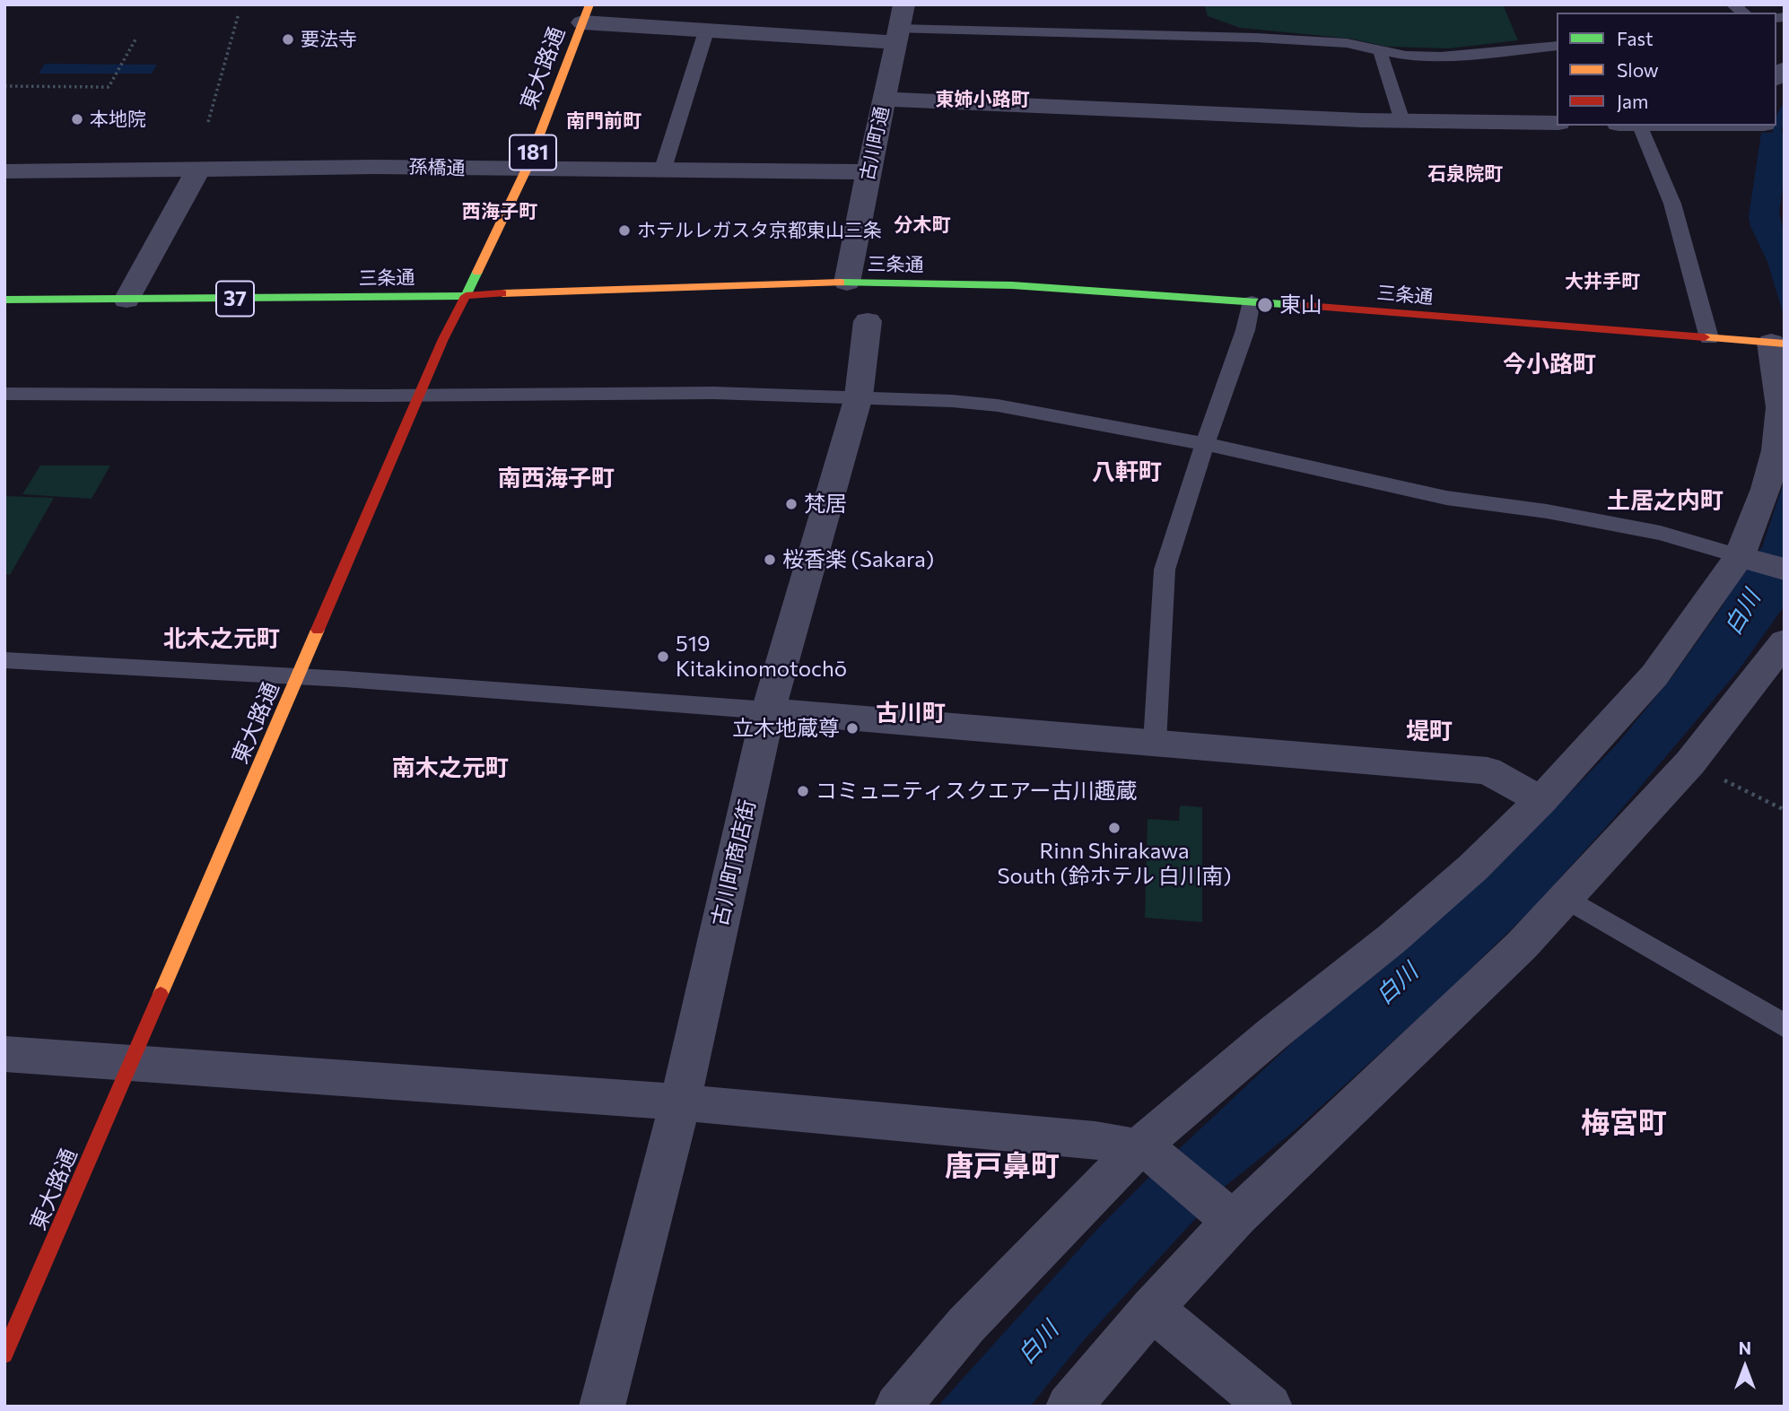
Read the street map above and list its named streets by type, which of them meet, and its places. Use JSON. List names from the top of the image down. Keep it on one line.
{"streets":{"main road":["東大路通","181","三条通","37"],"street":["古川町通","孫橋通","古川町商店街"]},"crossings":[["東大路通","孫橋通"],["東大路通","三条通"],["古川町通","孫橋通"],["古川町通","三条通"]],"districts":["東姉小路町","南門前町","石泉院町","西海子町","分木町","大井手町","今小路町","八軒町","南西海子町","土居之内町","北木之元町","古川町","堤町","南木之元町","梅宮町","唐戸鼻町"],"water":["白川"],"places":["要法寺","本地院","ホテルレガスタ京都東山三条","東山","梵居","桜香楽 (Sakara)","519 Kitakinomotochō","立木地蔵尊","コミュニティスクエアー古川趣蔵","Rinn Shirakawa South (鈴ホテル 白川南)"],"legend":["Fast","Slow","Jam"],"north":"top"}
